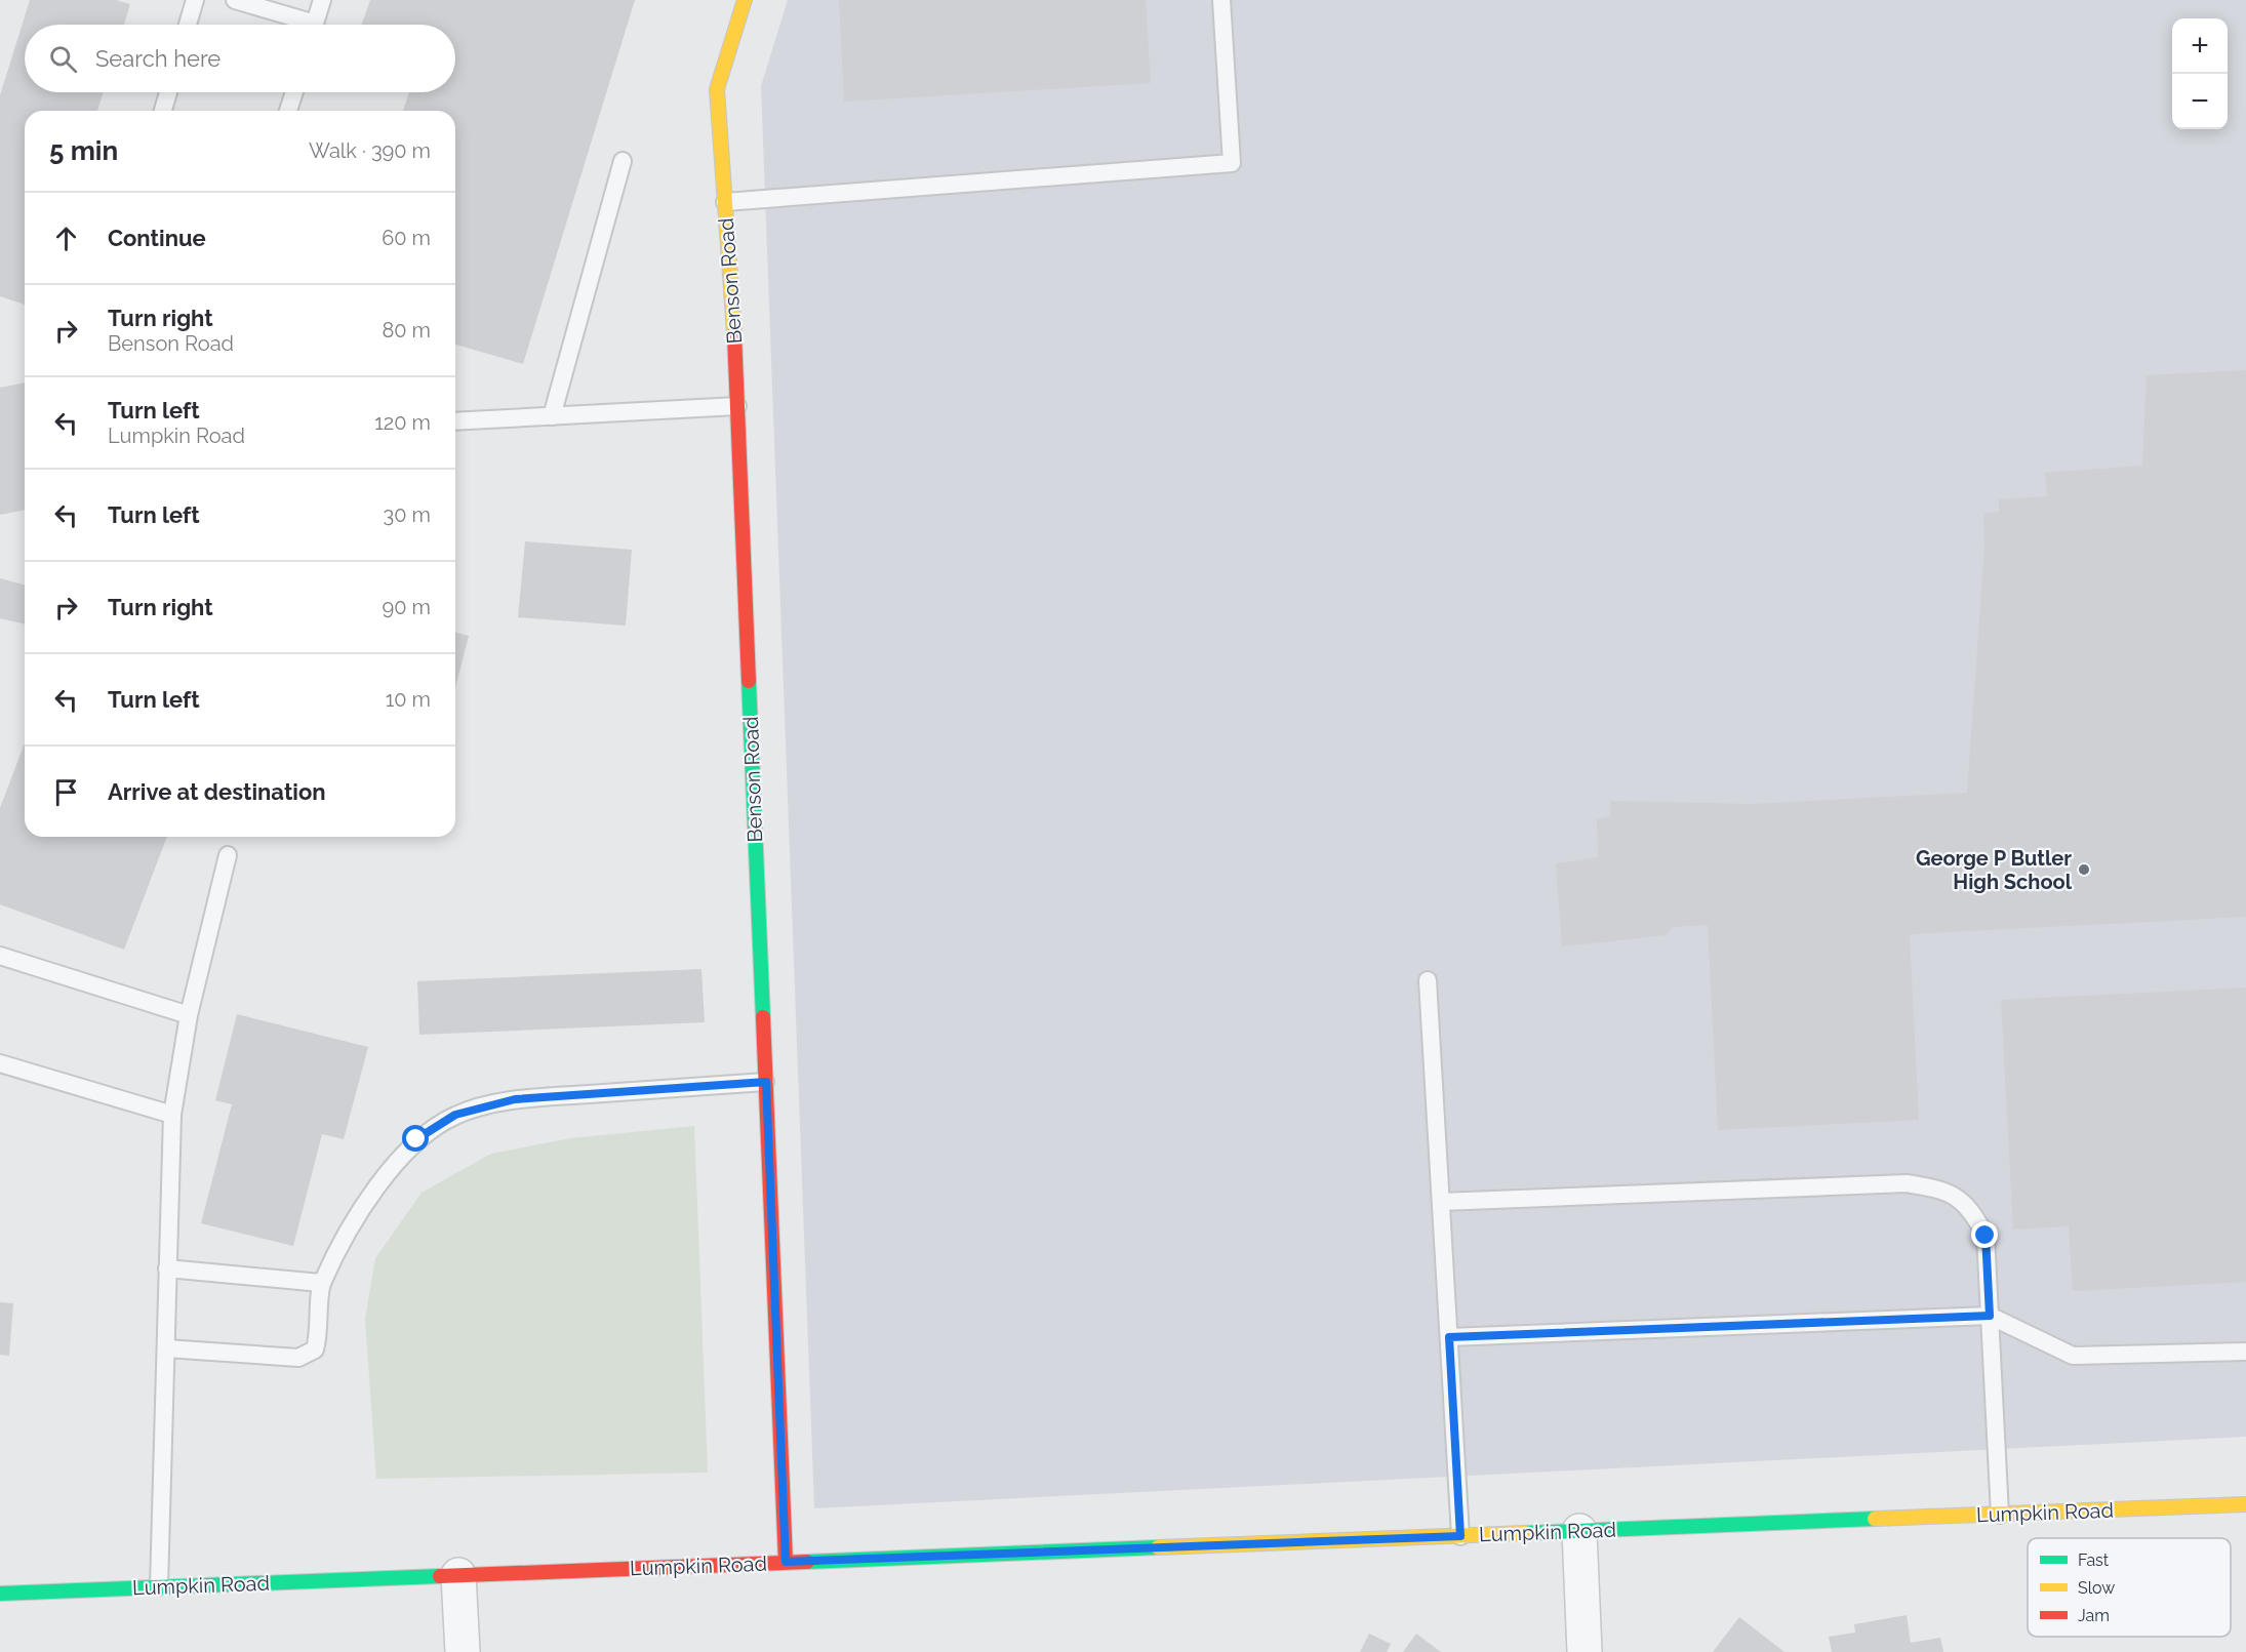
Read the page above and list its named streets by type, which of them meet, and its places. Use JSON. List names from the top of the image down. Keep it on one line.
{"streets":{"main road":["Benson Road","Lumpkin Road"]},"crossings":[["Benson Road","Lumpkin Road"]],"places":["George P Butler High School"],"legend":["Fast","Slow","Jam"],"page":{"map_buttons":["+","−"],"search":"Search here","heading":["5 min","Walk · 390 m"],"list":[["Continue","60 m"],["Turn right","Benson Road","80 m"],["Turn left","Lumpkin Road","120 m"],["Turn left","30 m"],["Turn right","90 m"],["Turn left","10 m"],"Arrive at destination"]}}
